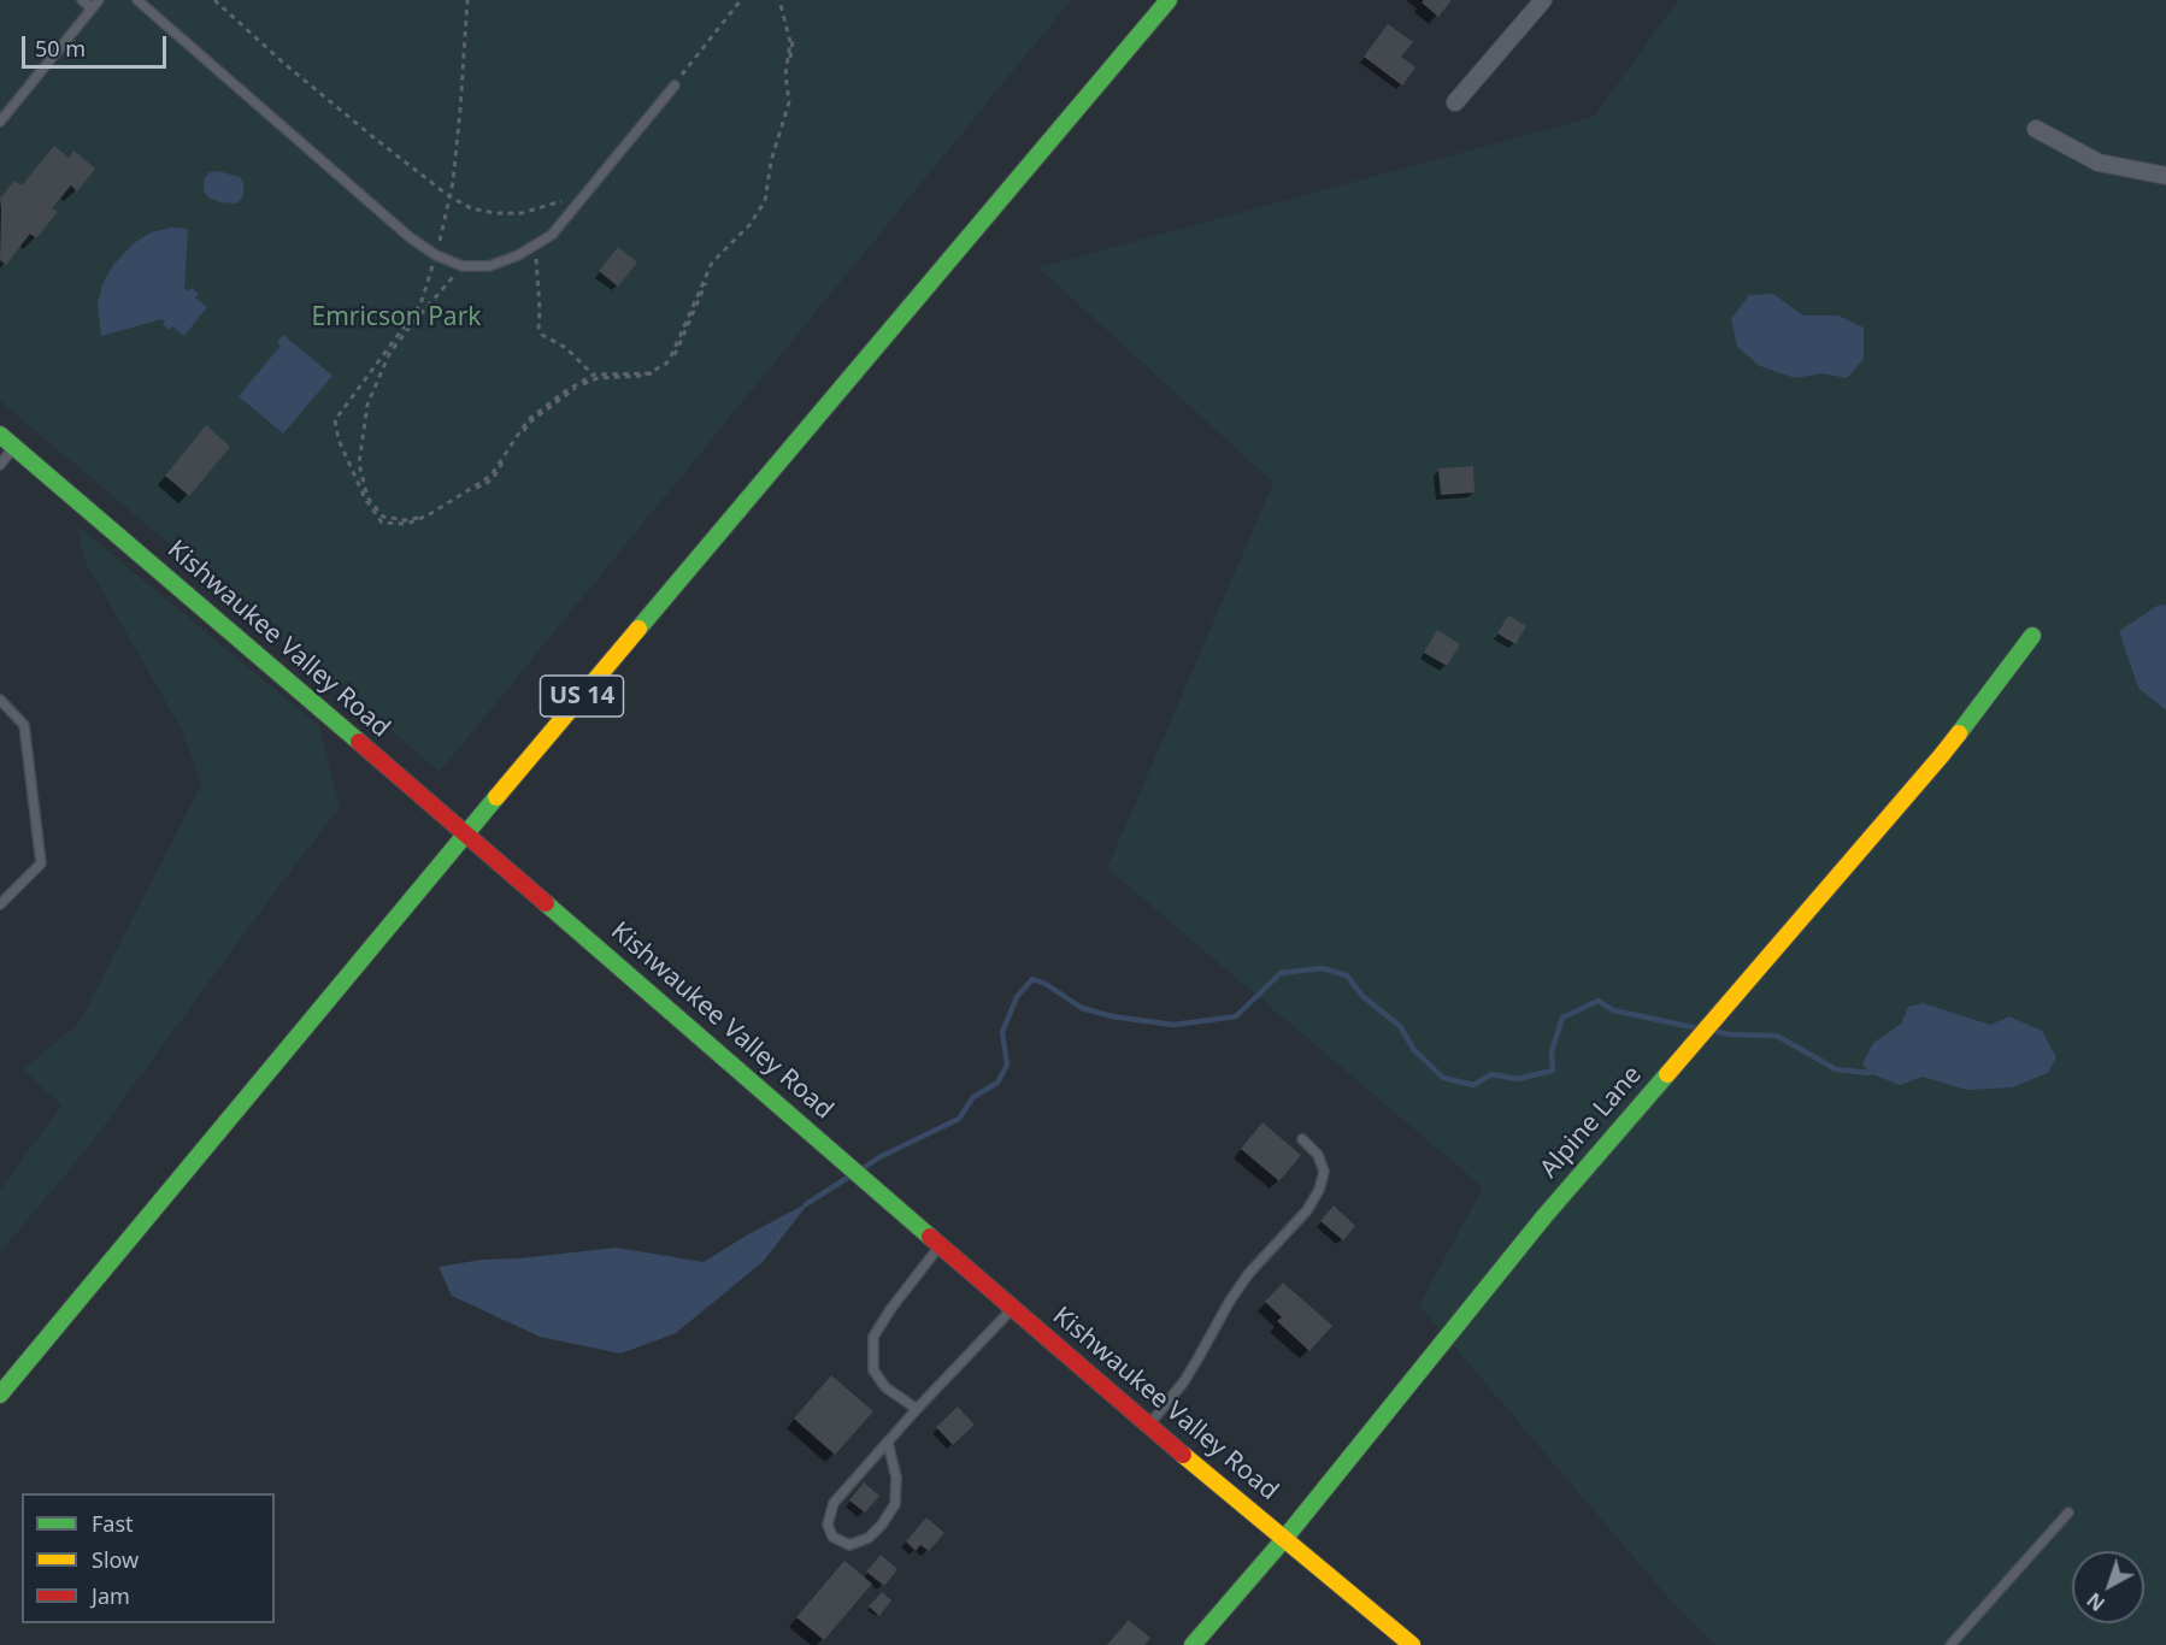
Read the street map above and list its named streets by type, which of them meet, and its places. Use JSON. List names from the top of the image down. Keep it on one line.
{"streets":{"street":["Kishwaukee Valley Road","US 14","Alpine Lane"]},"crossings":[["Kishwaukee Valley Road","US 14"],["Kishwaukee Valley Road","Alpine Lane"]],"parks":["Emricson Park"],"legend":["Fast","Slow","Jam"],"scale_bar":"50 m","north":"bottom left"}
